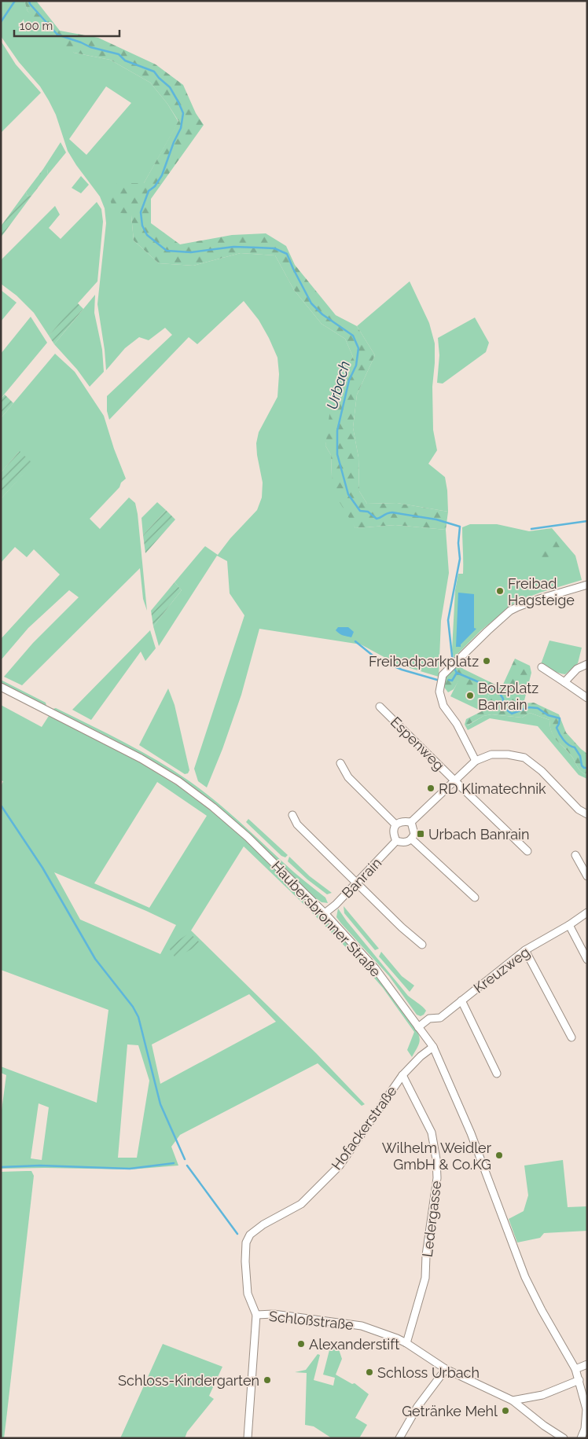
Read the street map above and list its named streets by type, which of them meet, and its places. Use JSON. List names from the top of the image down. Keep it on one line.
{"streets":{"street":["Espenweg","Banrain","Haubersbronner Straße","Kreuzweg","Hofackerstraße","Ledergasse","Schloßstraße"]},"crossings":[["Banrain","Haubersbronner Straße"],["Haubersbronner Straße","Kreuzweg"],["Haubersbronner Straße","Hofackerstraße"],["Hofackerstraße","Ledergasse"],["Hofackerstraße","Schloßstraße"],["Ledergasse","Schloßstraße"]],"water":["Urbach"],"places":{"other":["Freibad Hagsteige","Freibadparkplatz","Bolzplatz Banrain","RD Klimatechnik","Wilhelm Weidler GmbH & Co.KG","Alexanderstift","Schloss Urbach","Schloss-Kindergarten","Getränke Mehl"],"transit":["Urbach Banrain"]},"scale_bar":"100 m"}
